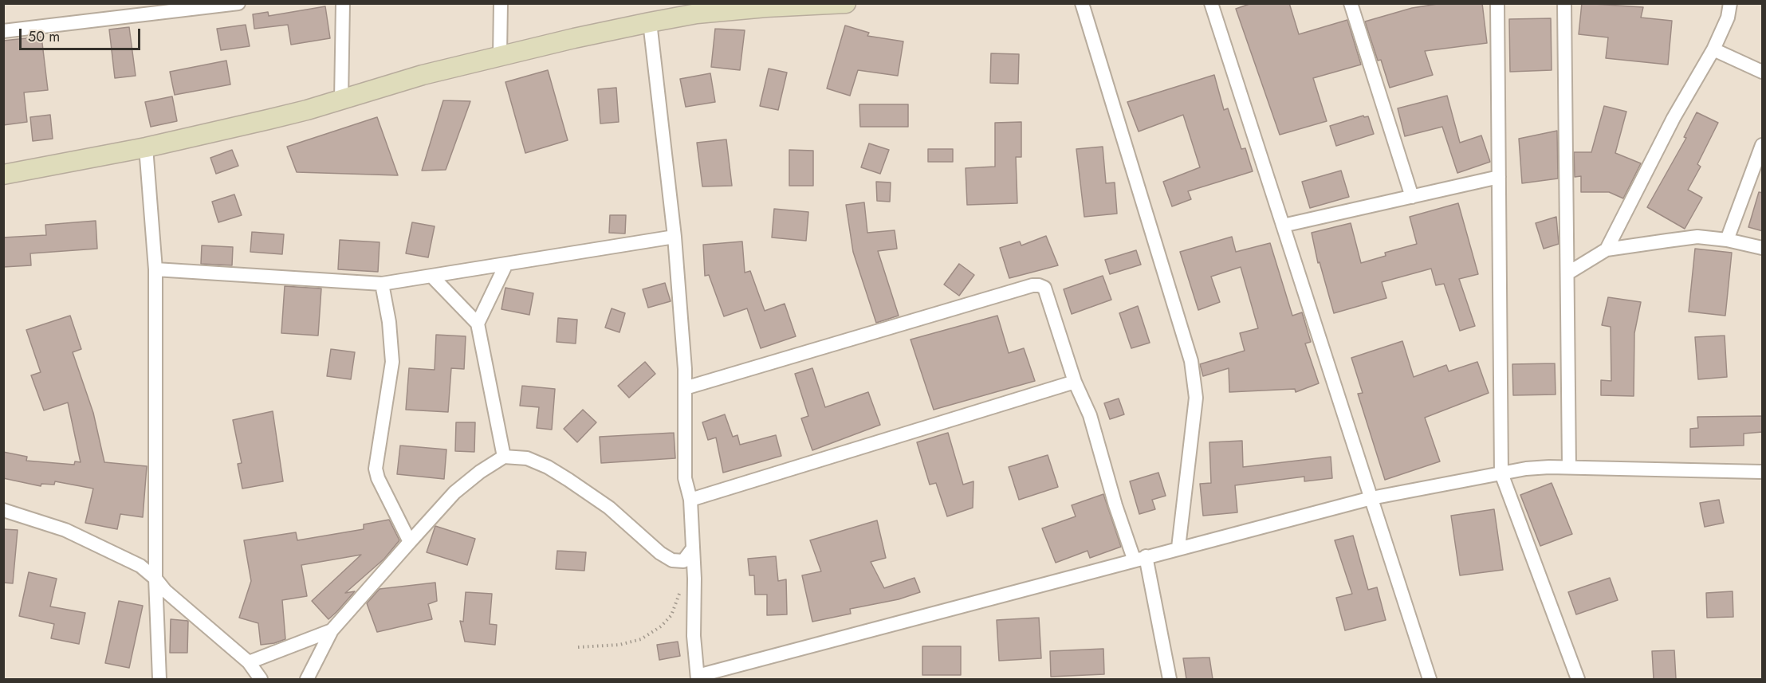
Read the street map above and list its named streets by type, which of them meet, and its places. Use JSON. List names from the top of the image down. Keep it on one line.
{"scale_bar":"50 m"}
